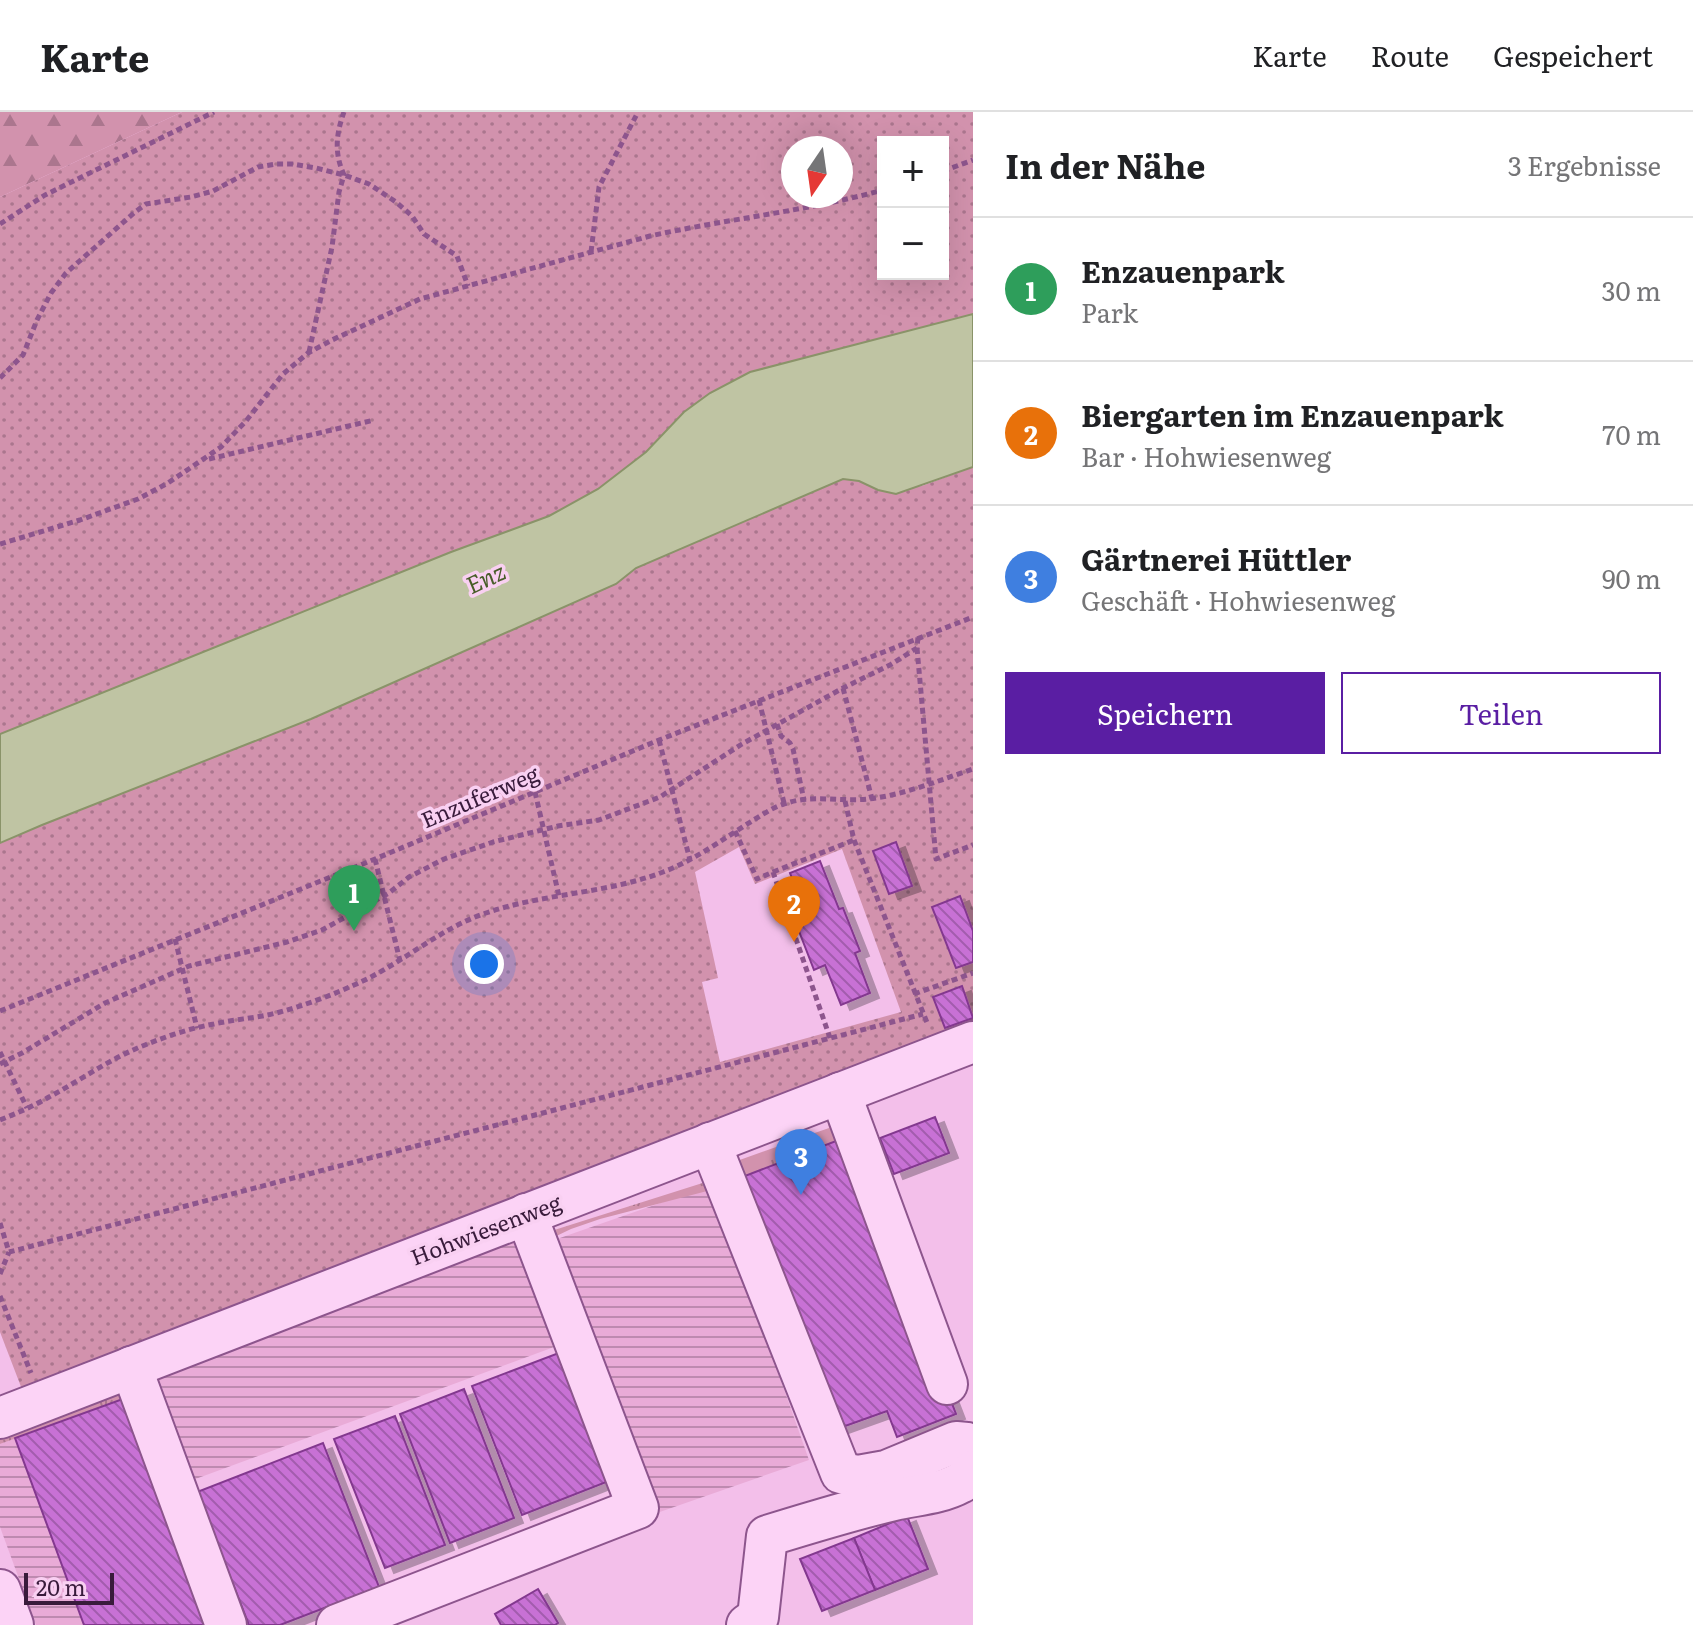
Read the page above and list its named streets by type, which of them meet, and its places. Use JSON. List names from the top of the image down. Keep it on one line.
{"streets":{"street":["Hohwiesenweg"],"path":["Enzuferweg"]},"water":["Enz"],"scale_bar":"20 m","north":"bottom","page":{"header":"Karte","nav":["Karte","Route","Gespeichert"],"heading":["In der Nähe","3 Ergebnisse"],"map_buttons":["+","−"],"list":[{"mark":"1","name":"Enzauenpark","note":"Park","value":"30 m"},{"mark":"2","name":"Biergarten im Enzauenpark","note":"Bar · Hohwiesenweg","value":"70 m"},{"mark":"3","name":"Gärtnerei Hüttler","note":"Geschäft · Hohwiesenweg","value":"90 m"}],"buttons":["Speichern","Teilen"],"pins":["1","2","3"],"scale":"20 m"}}
